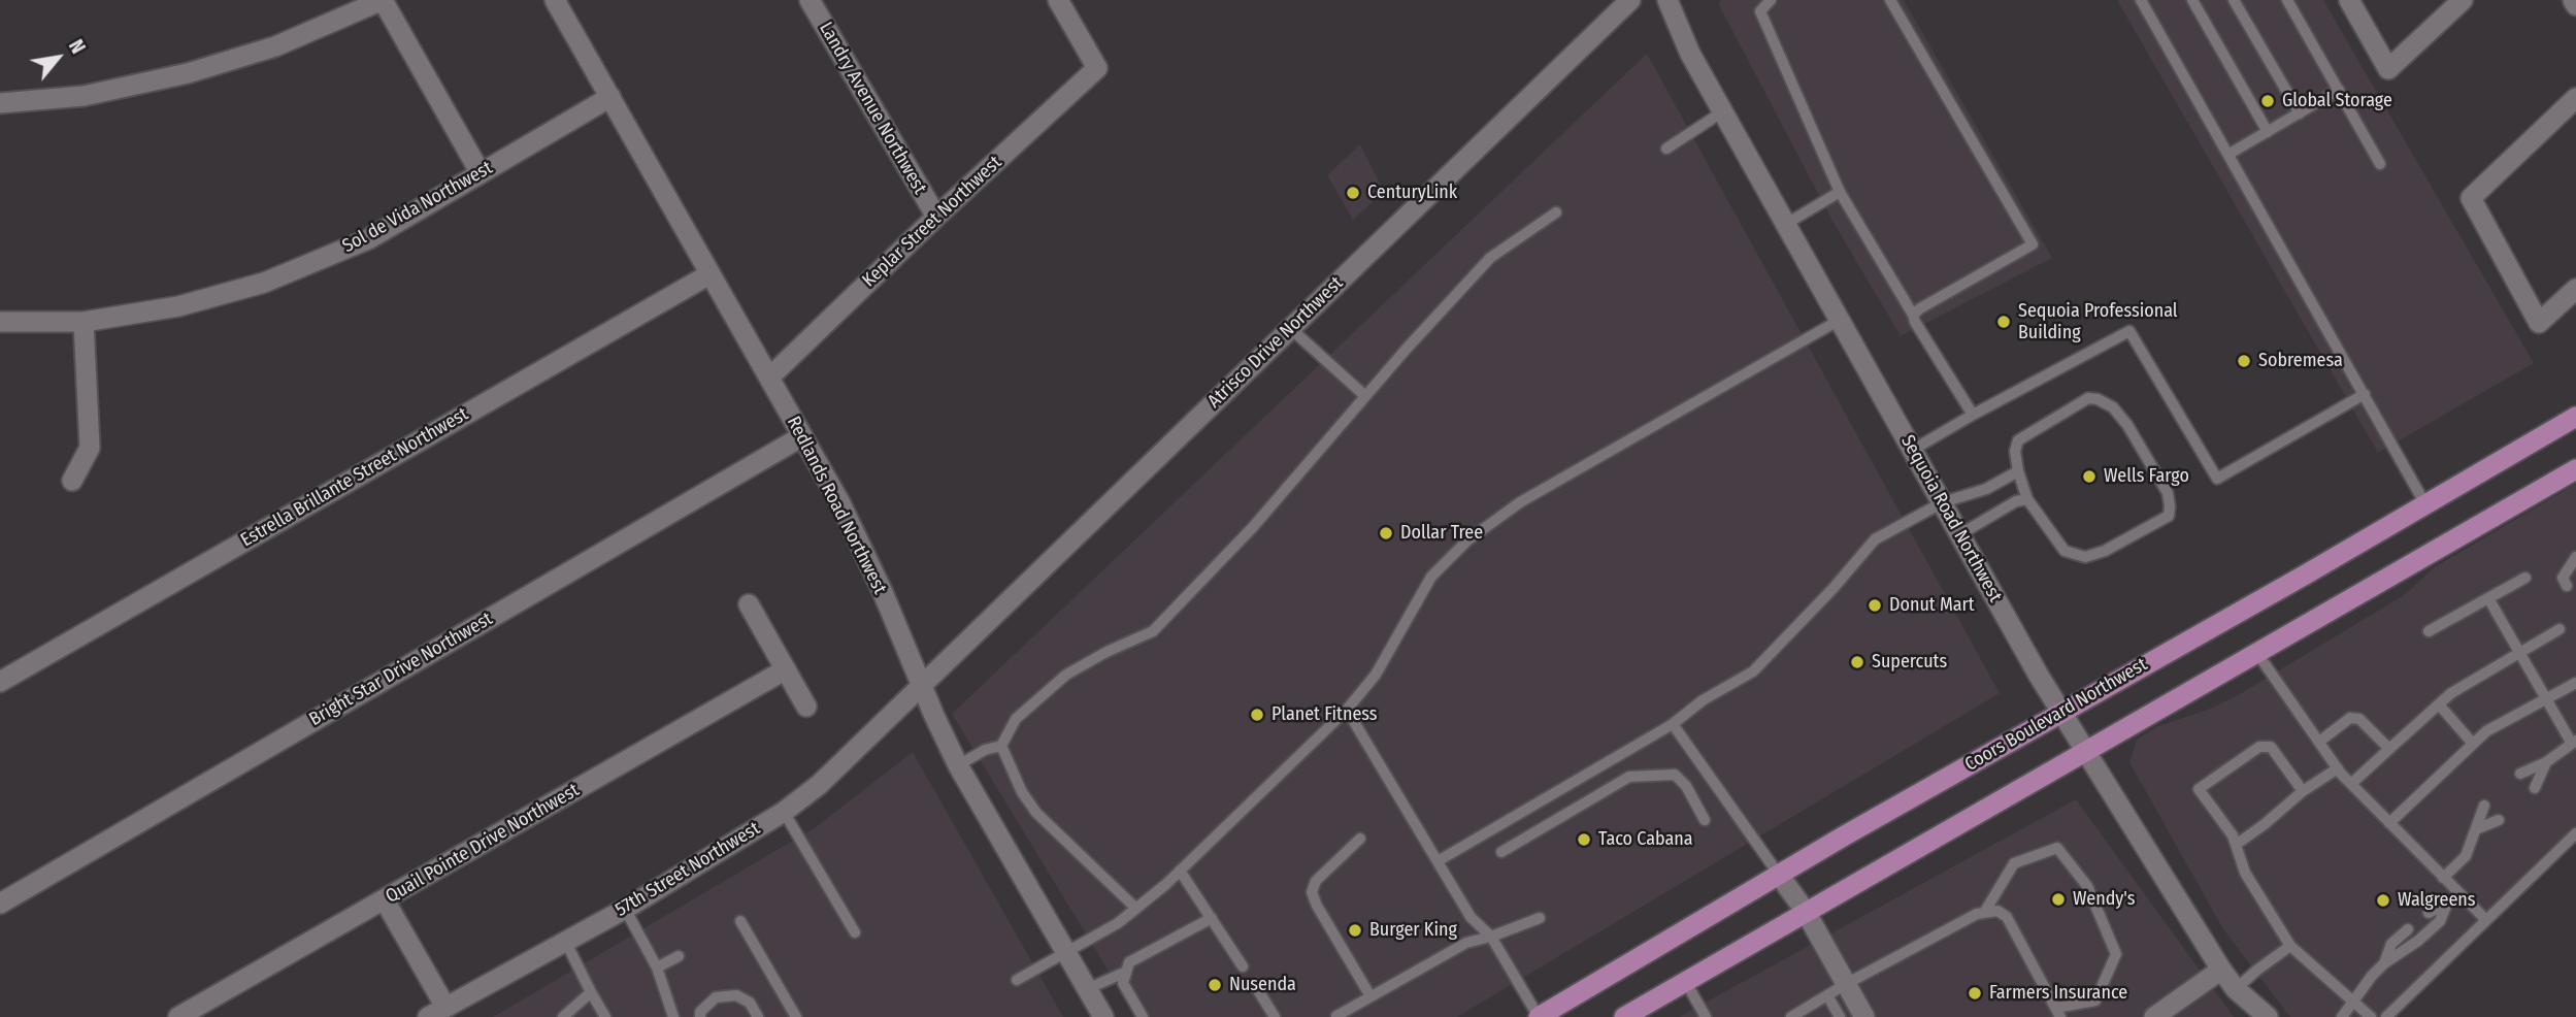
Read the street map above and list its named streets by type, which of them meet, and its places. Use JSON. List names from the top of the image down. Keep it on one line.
{"streets":{"main road":["Coors Boulevard Northwest"],"street":["Landry Avenue Northwest","Sol de Vida Northwest","Keplar Street Northwest","Atrisco Drive Northwest","Estrella Brillante Street Northwest","Redlands Road Northwest","Sequoia Road Northwest","Bright Star Drive Northwest","Quail Pointe Drive Northwest","57th Street Northwest"]},"crossings":[["Landry Avenue Northwest","Keplar Street Northwest"],["Sol de Vida Northwest","Redlands Road Northwest"],["Keplar Street Northwest","Redlands Road Northwest"],["Atrisco Drive Northwest","Redlands Road Northwest"],["Atrisco Drive Northwest","57th Street Northwest"],["Estrella Brillante Street Northwest","Redlands Road Northwest"],["Redlands Road Northwest","Bright Star Drive Northwest"],["Redlands Road Northwest","57th Street Northwest"],["Sequoia Road Northwest","Coors Boulevard Northwest"]],"places":["Global Storage","CenturyLink","Sequoia Professional Building","Sobremesa","Wells Fargo","Dollar Tree","Donut Mart","Supercuts","Planet Fitness","Taco Cabana","Wendy's","Walgreens","Burger King","Nusenda","Farmers Insurance"],"north":"top right"}
